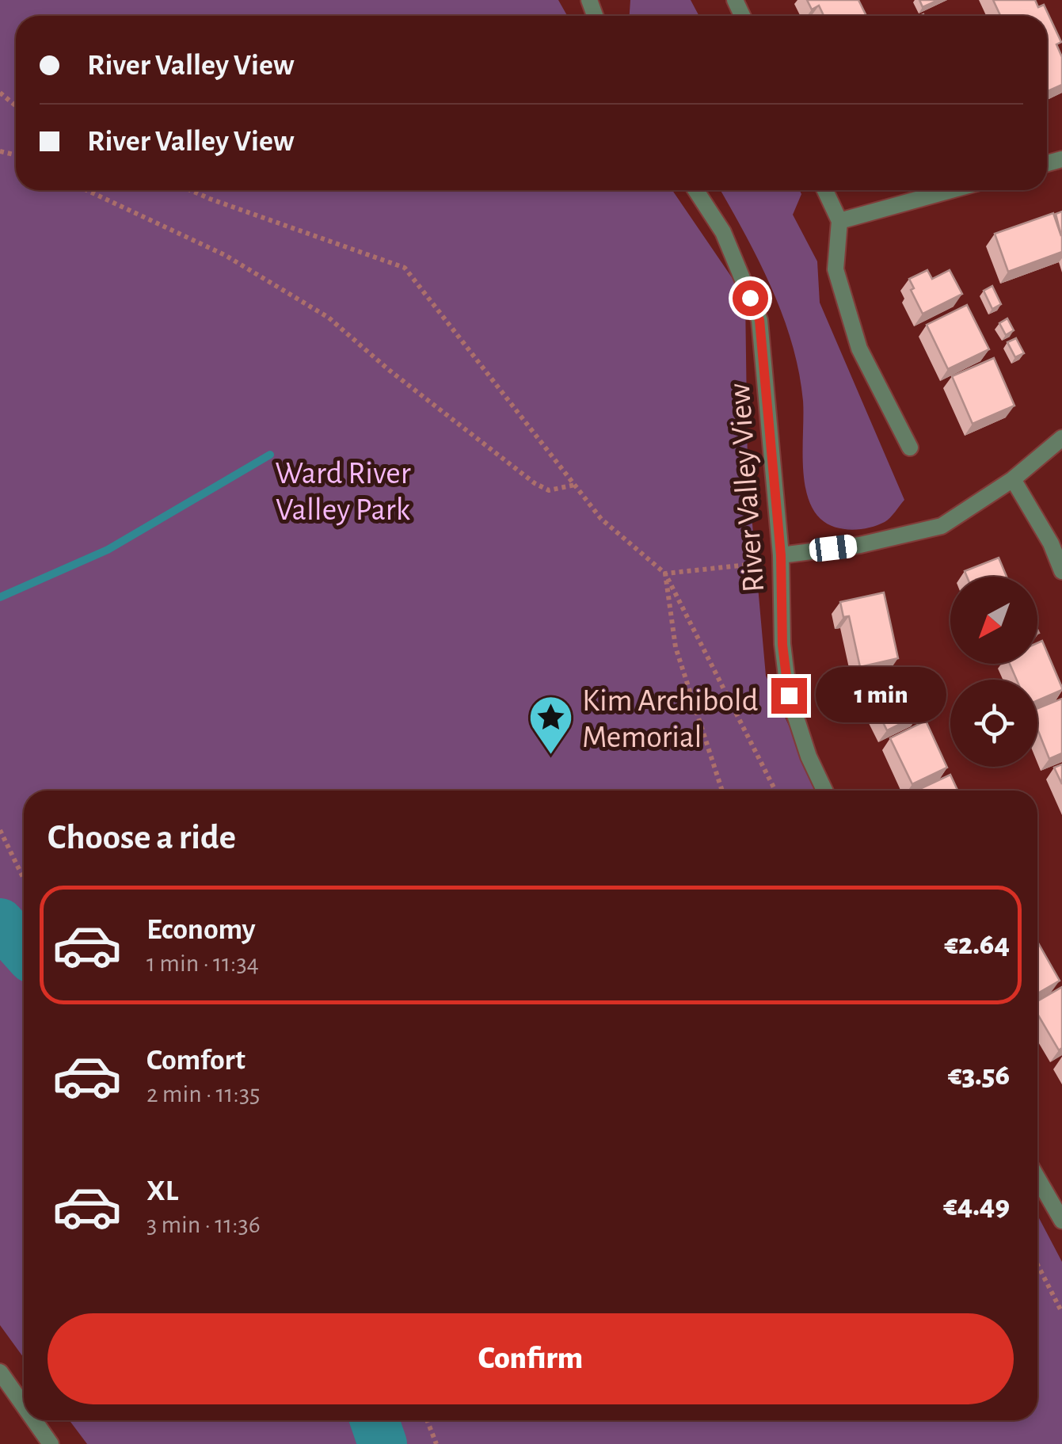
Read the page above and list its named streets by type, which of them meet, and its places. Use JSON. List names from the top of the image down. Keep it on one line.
{"streets":{"street":["River Valley View"]},"parks":["Ward River Valley Park"],"places":{"place":["Kim Archibold Memorial"]},"north":"bottom left","page":{"banner":["River Valley View","River Valley View"],"bubble":"1 min","heading":"Choose a ride","list":[{"name":"Economy","note":"1 min · 11:34","value":"€2.64"},{"name":"Comfort","note":"2 min · 11:35","value":"€3.56"},{"name":"XL","note":"3 min · 11:36","value":"€4.49"}],"buttons":"Confirm"}}
